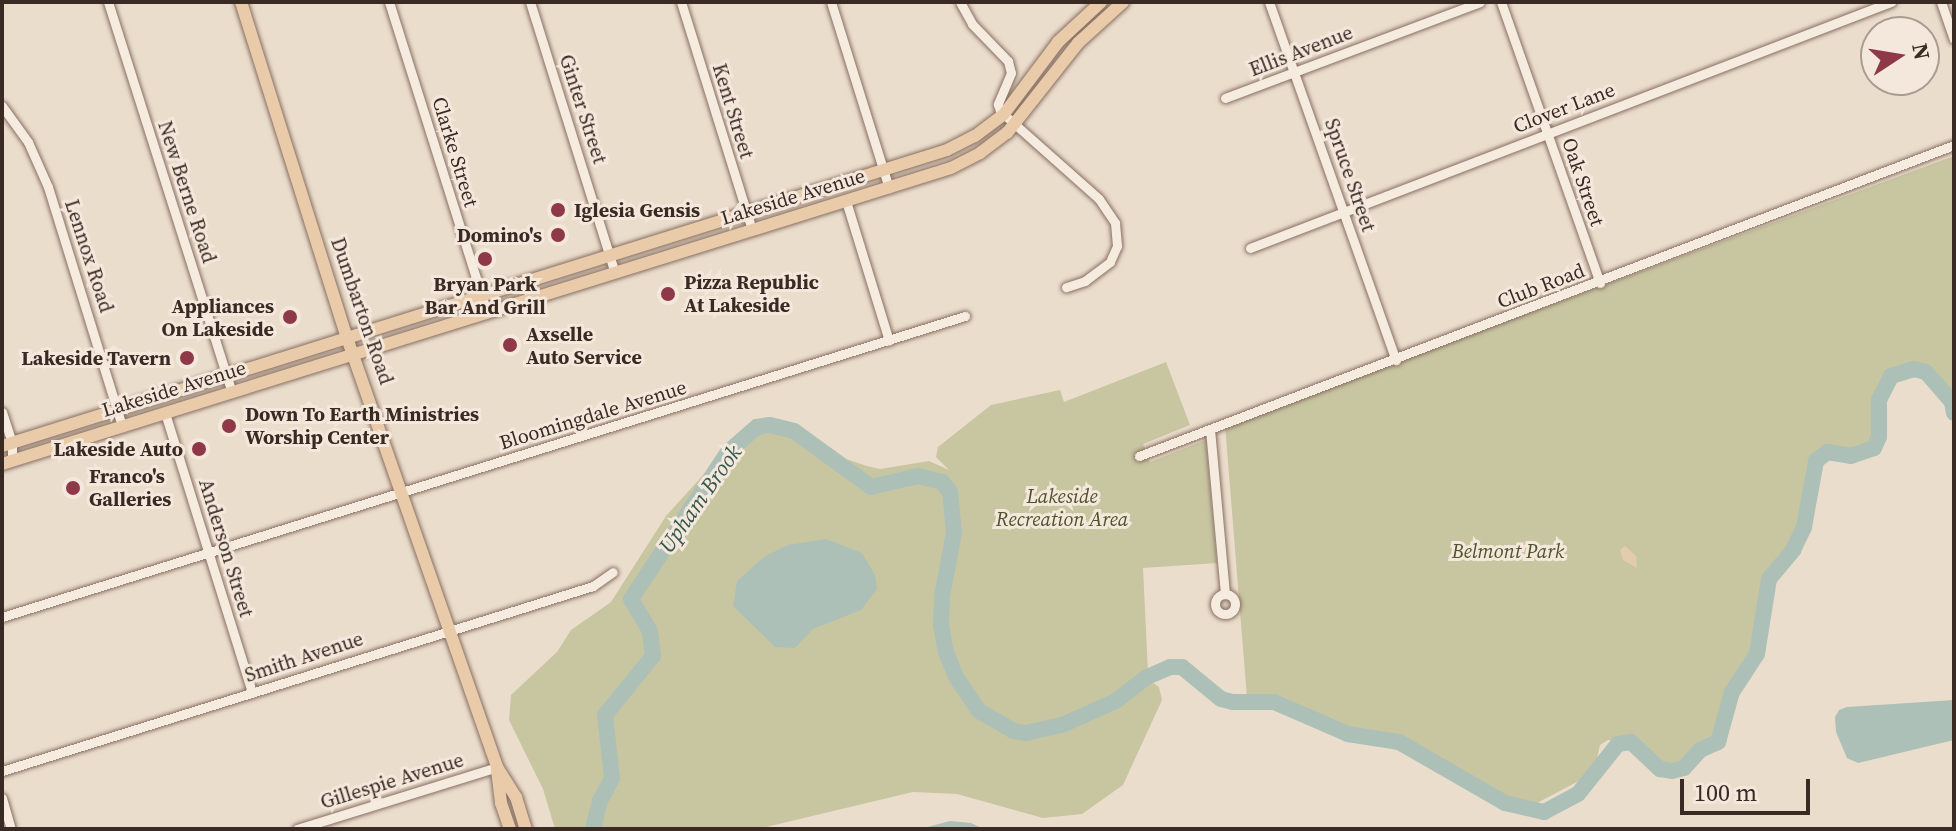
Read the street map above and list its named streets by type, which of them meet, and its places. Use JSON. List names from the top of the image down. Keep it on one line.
{"streets":{"main road":["Lakeside Avenue","Dumbarton Road"],"street":["Ellis Avenue","Clover Lane","Ginter Street","Kent Street","Clarke Street","Spruce Street","Oak Street","New Berne Road","Lennox Road","Club Road","Bloomingdale Avenue","Anderson Street","Smith Avenue","Gillespie Avenue"]},"crossings":[["Ellis Avenue","Spruce Street"],["Clover Lane","Spruce Street"],["Clover Lane","Oak Street"],["Ginter Street","Lakeside Avenue"],["Kent Street","Lakeside Avenue"],["Clarke Street","Lakeside Avenue"],["Spruce Street","Club Road"],["Oak Street","Club Road"],["New Berne Road","Lakeside Avenue"],["Lakeside Avenue","Lennox Road"],["Lakeside Avenue","Dumbarton Road"],["Lakeside Avenue","Anderson Street"],["Dumbarton Road","Bloomingdale Avenue"],["Dumbarton Road","Smith Avenue"],["Dumbarton Road","Gillespie Avenue"],["Bloomingdale Avenue","Anderson Street"],["Anderson Street","Smith Avenue"]],"water":["Upham Brook"],"parks":["Lakeside Recreation Area","Belmont Park"],"places":["Iglesia Gensis","Domino's","Bryan Park Bar And Grill","Pizza Republic At Lakeside","Appliances On Lakeside","Axselle Auto Service","Lakeside Tavern","Down To Earth Ministries Worship Center","Lakeside Auto","Franco's Galleries"],"scale_bar":"100 m","north":"right"}
